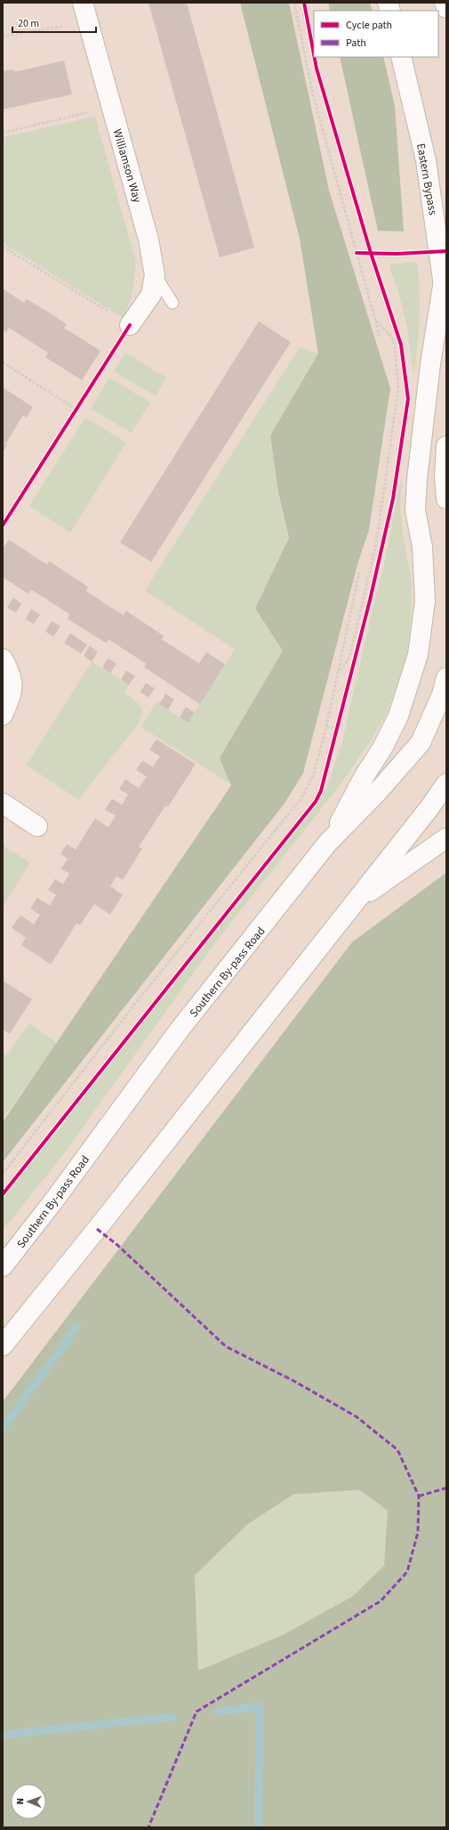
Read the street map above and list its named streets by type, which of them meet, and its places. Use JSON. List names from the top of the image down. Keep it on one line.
{"streets":{"main road":["Williamson Way","Eastern Bypass","Southern By-pass Road"]},"crossings":[["Eastern Bypass","Southern By-pass Road"]],"legend":["Cycle path","Path"],"scale_bar":"20 m","north":"left"}
